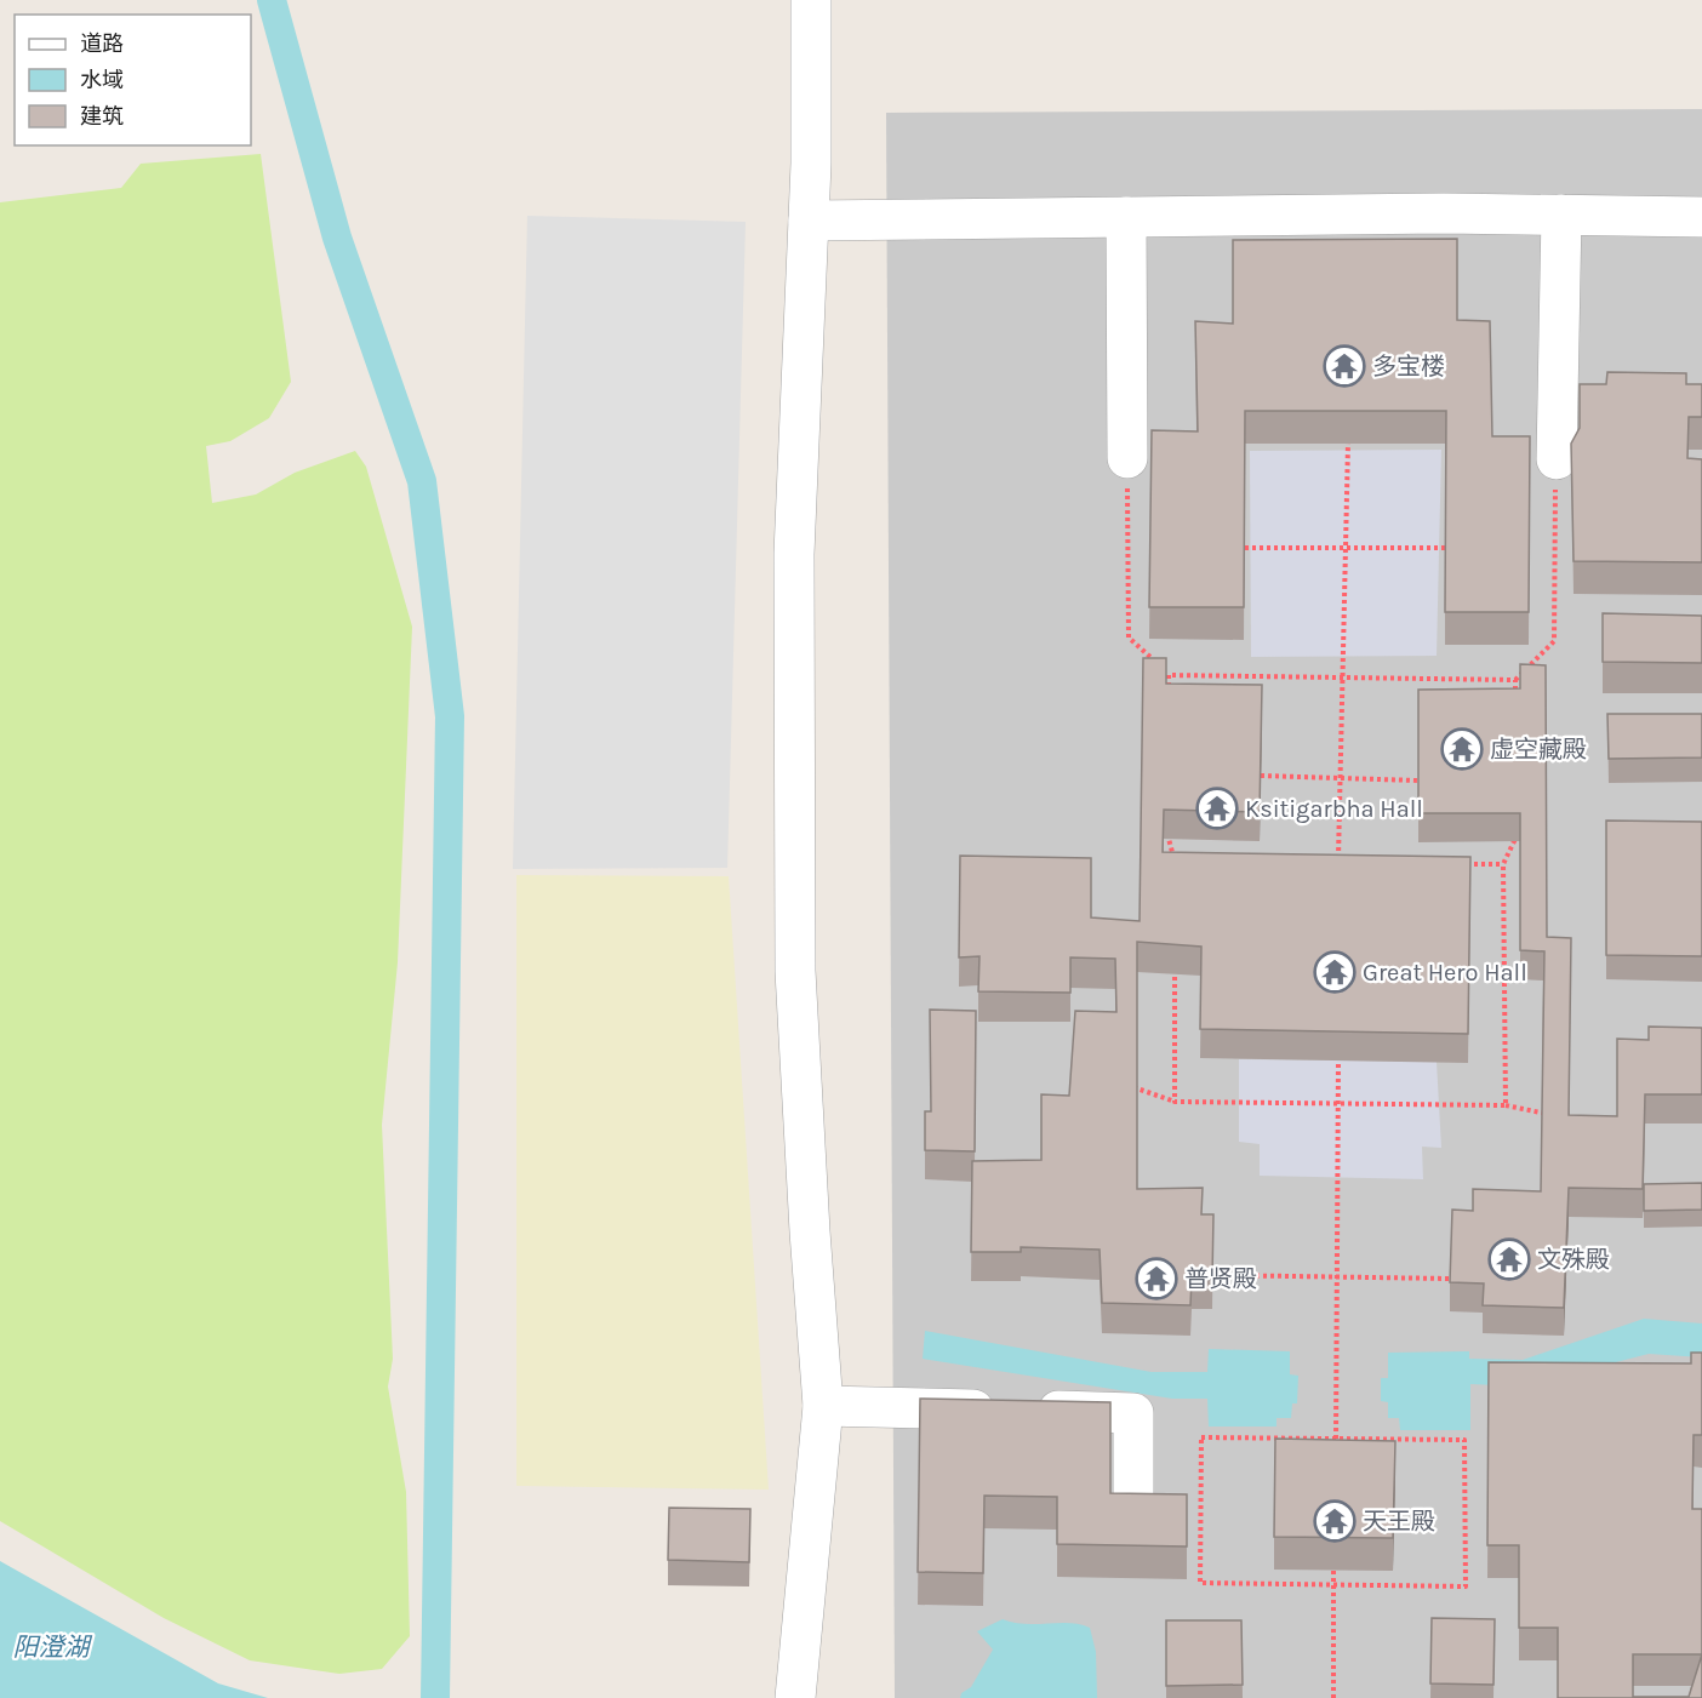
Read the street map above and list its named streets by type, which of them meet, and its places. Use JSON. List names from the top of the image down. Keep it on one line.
{"water":["阳澄湖"],"places":{"temple":["多宝楼","虚空藏殿","Ksitigarbha Hall","Great Hero Hall","文殊殿","普贤殿","天王殿"]},"legend":["道路","水域","建筑"]}
